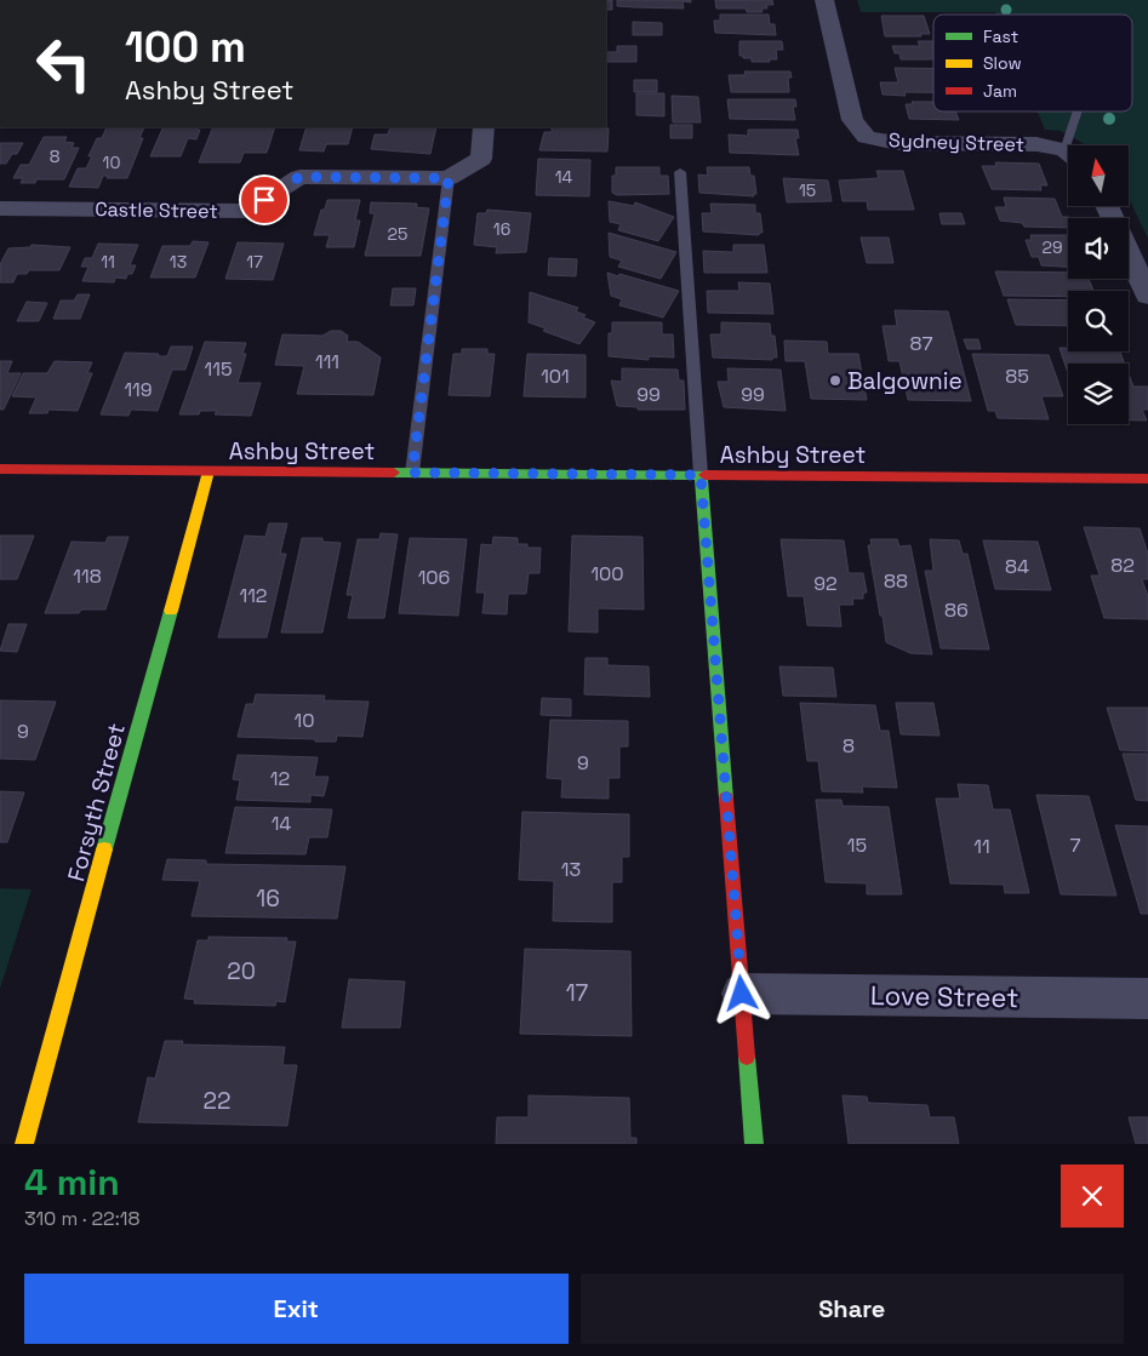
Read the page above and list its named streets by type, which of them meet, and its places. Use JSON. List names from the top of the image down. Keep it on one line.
{"streets":{"street":["Sydney Street","Castle Street","Ashby Street","Forsyth Street","Love Street"]},"crossings":[["Ashby Street","Forsyth Street"]],"places":["Balgownie"],"house_numbers":["8","10","14","15","16","25","29","11","13","17","87","111","115","101","85","119","99","99","82","84","100","118","106","88","92","112","86","10","9","8","9","12","14","15","7","11","13","16","20","17","22"],"legend":["Fast","Slow","Jam"],"north":"top","page":{"turn":["100 m","Ashby Street"],"heading":["4 min","310 m · 22:18"],"buttons":["Exit","Share"]}}
